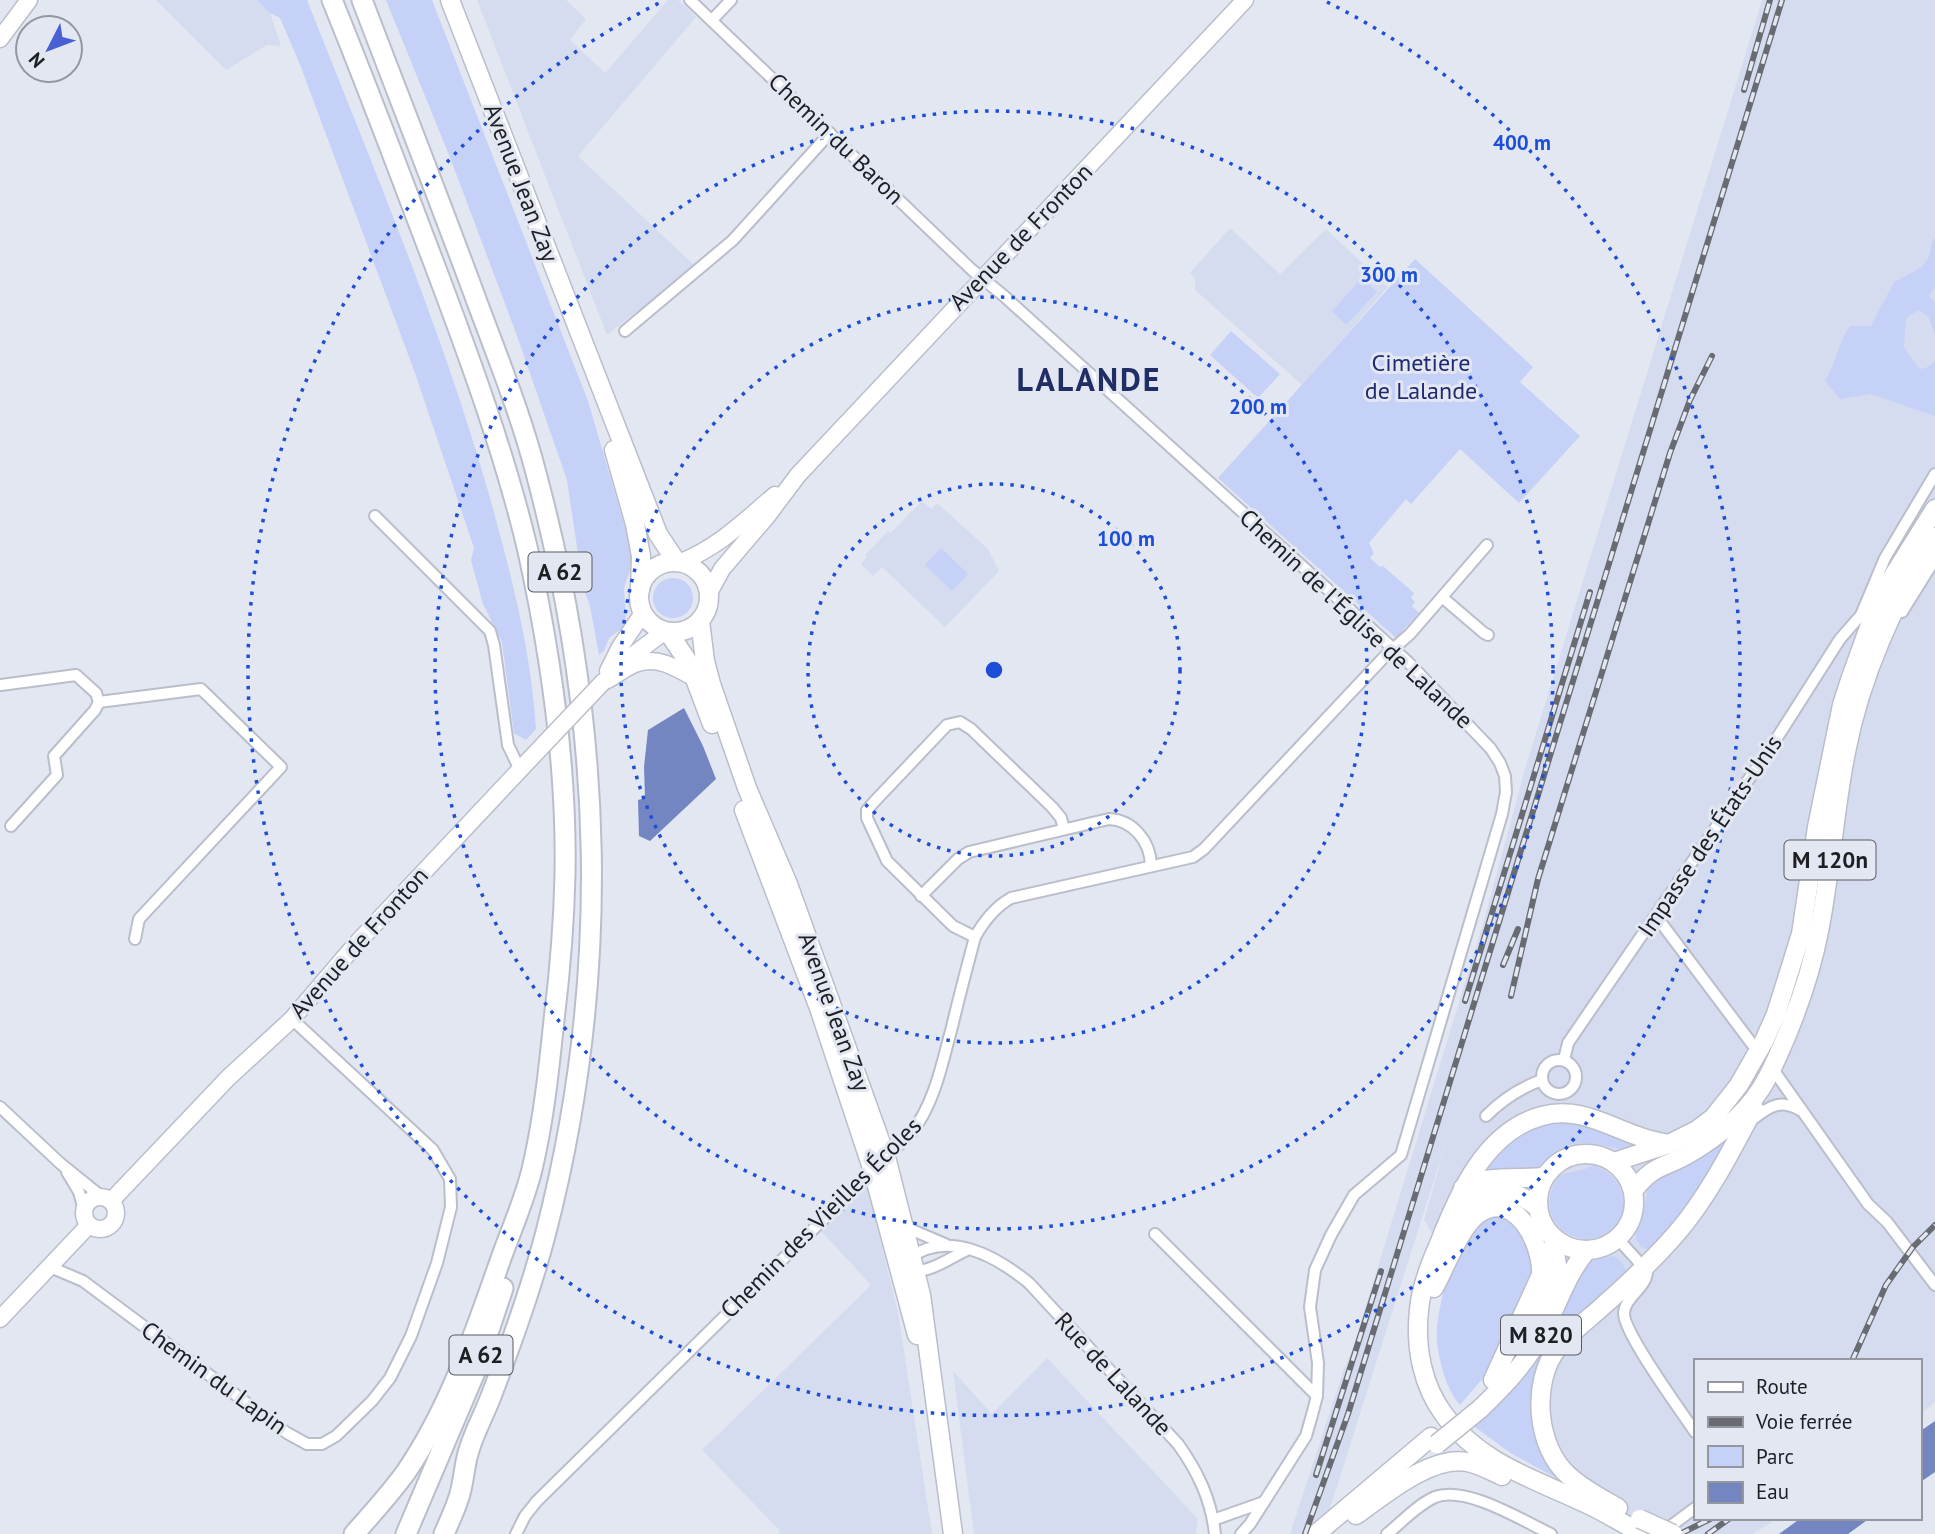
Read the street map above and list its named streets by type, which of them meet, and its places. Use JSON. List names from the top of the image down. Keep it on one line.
{"streets":{"highway":["A 62"],"main road":["Avenue Jean Zay","Avenue de Fronton","M 120n","M 820"],"street":["Chemin du Baron","Chemin de l'Église de Lalande","Impasse des États-Unis","Chemin des Vieilles Écoles","Rue de Lalande","Chemin du Lapin"]},"crossings":[["Chemin du Baron","Avenue de Fronton"],["Chemin du Baron","Chemin de l'Église de Lalande"],["Avenue Jean Zay","Avenue de Fronton"],["Avenue Jean Zay","Chemin des Vieilles Écoles"],["Avenue Jean Zay","Rue de Lalande"],["Avenue de Fronton","Chemin de l'Église de Lalande"],["Avenue de Fronton","Chemin du Lapin"],["Chemin de l'Église de Lalande","Chemin des Vieilles Écoles"],["M 120n","M 820"]],"districts":["LALANDE"],"parks":["Cimetière de Lalande"],"legend":["Route","Voie ferrée","Parc","Eau"],"north":"bottom left","rings":["400 m","300 m","200 m","100 m"]}
